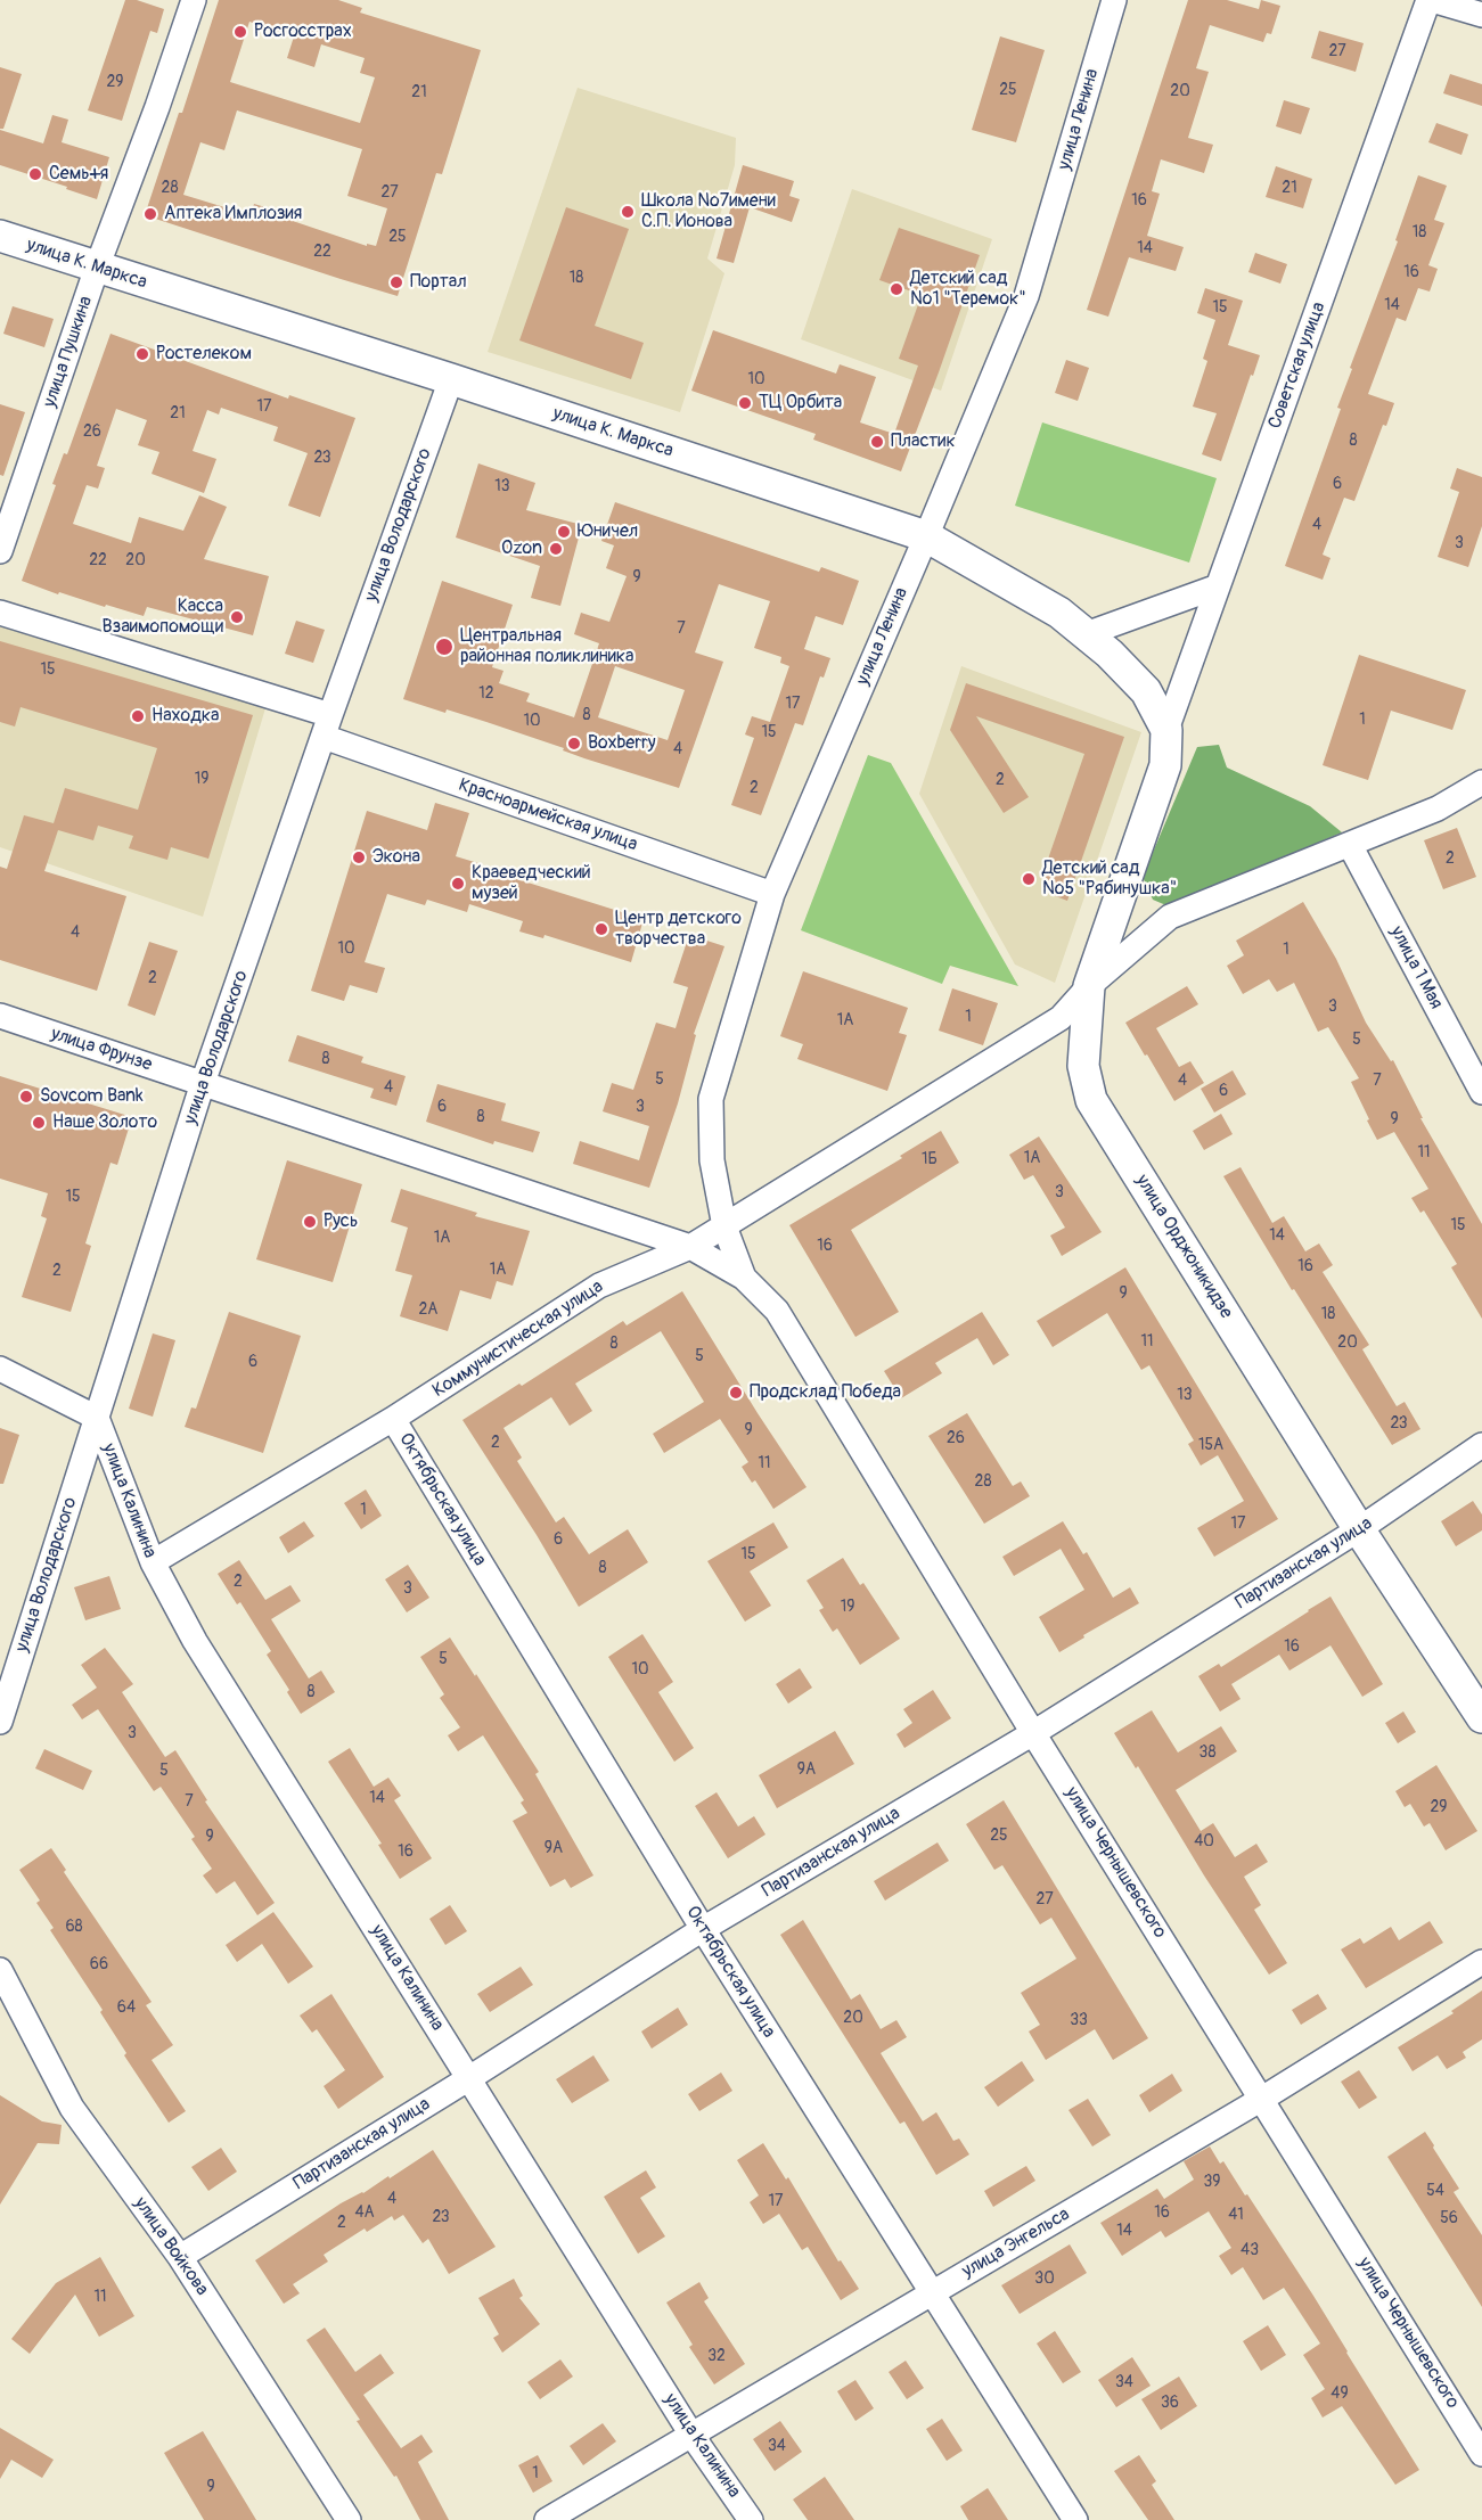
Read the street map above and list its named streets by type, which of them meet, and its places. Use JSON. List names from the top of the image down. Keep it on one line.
{"streets":{"main road":["улица К. Маркса","улица Орджоникидзе"],"street":["улица Ленина","улица Пушкина","Советская улица","улица Володарского","Красноармейская улица","улица 1 Мая","улица Фрунзе","Коммунистическая улица","Октябрьская улица","улица Калинина","Партизанская улица","улица Чернышевского","улица Энгельса","улица Войкова"]},"crossings":[["улица Ленина","улица К. Маркса"],["улица Ленина","Красноармейская улица"],["улица Ленина","улица Фрунзе"],["улица Ленина","Коммунистическая улица"],["улица Ленина","улица Чернышевского"],["улица К. Маркса","улица Пушкина"],["улица К. Маркса","Советская улица"],["улица К. Маркса","улица Володарского"],["улица К. Маркса","улица Орджоникидзе"],["Советская улица","улица Орджоникидзе"],["улица Володарского","Красноармейская улица"],["улица Володарского","улица Фрунзе"],["улица Володарского","улица Калинина"],["улица 1 Мая","Коммунистическая улица"],["улица Фрунзе","Коммунистическая улица"],["улица Фрунзе","улица Чернышевского"],["улица Орджоникидзе","Коммунистическая улица"],["улица Орджоникидзе","Партизанская улица"],["Коммунистическая улица","Октябрьская улица"],["Коммунистическая улица","улица Калинина"],["Октябрьская улица","Партизанская улица"],["Октябрьская улица","улица Энгельса"],["улица Калинина","Партизанская улица"],["улица Калинина","улица Энгельса"],["Партизанская улица","улица Чернышевского"],["Партизанская улица","улица Войкова"],["улица Чернышевского","улица Энгельса"]],"places":["Росгосстрах","Семь+я","Школа №7имени С.П. Ионова","Аптека Имплозия","Портал","Детский сад №1 \"Теремок\"","Ростелеком","ТЦ Орбита","Пластик","Юничел","Ozon","Касса Взаимопомощи","Центральная районная поликлиника","Находка","Boxberry","Экона","Детский сад №5 \"Рябинушка\"","Краеведческий музей","Центр детского творчества","Sovcom Bank","Наше Золото","Русь","Продсклад Победа"],"house_numbers":["27","29","25","20","21","28","21","27","16","18","25","14","22","16","18","14","15","10","17","21","26","8","23","6","13","4","3","22","20","9","7","15","12","17","8","1","10","15","4","19","2","2","2","4","10","1","2","3","1","1А","5","8","5","4","7","4","6","6","3","8","9","11","1А","1Б","3","15","15","14","1А","16","16","1А","2","9","2А","18","11","20","8","5","6","13","23","9","26","2","15А","11","28","1","17","6","15","8","2","3","19","16","5","10","8","3","38","9А","5","14","7","29","25","9","40","9А","16","27","68","66","64","20","33","39","54","4","17","4А","16","41","23","56","2","14","43","30","11","32","34","49","36","34","1","9"]}
